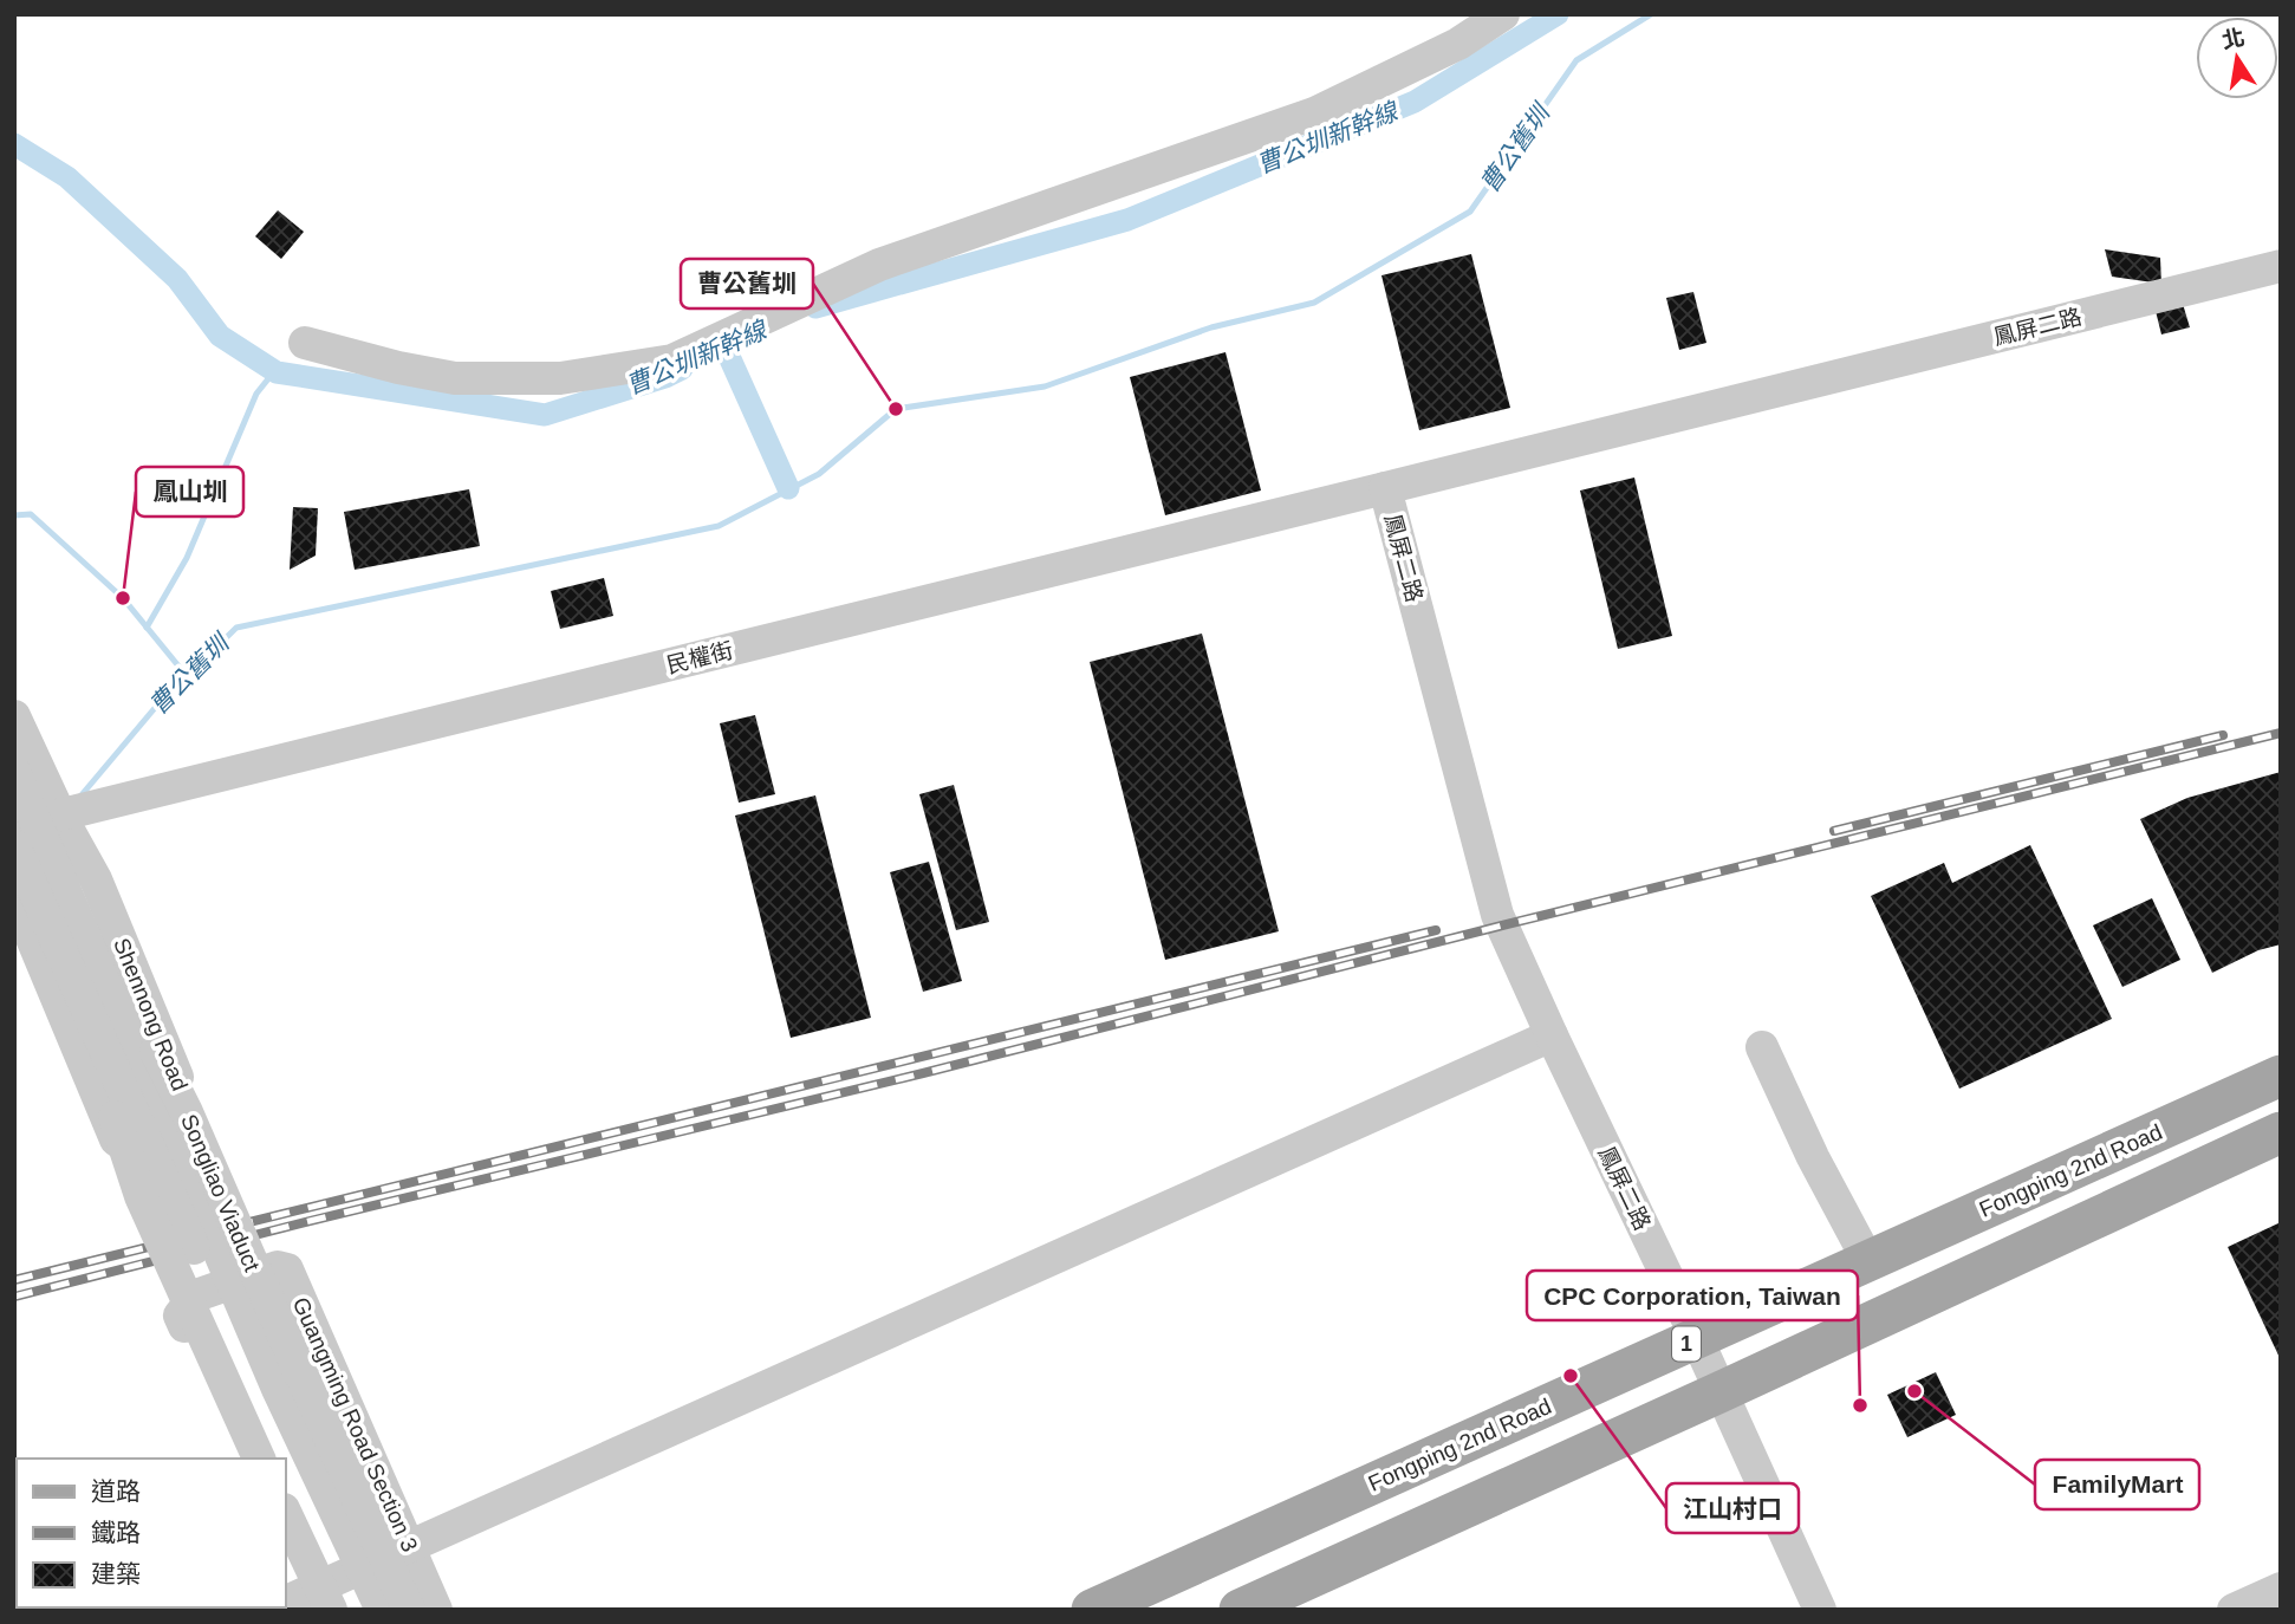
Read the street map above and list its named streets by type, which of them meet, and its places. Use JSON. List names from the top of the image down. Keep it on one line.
{"streets":{"main road":["Fongping 2nd Road","1"],"street":["鳳屏二路","民權街","Shennong Road","Songliao Viaduct","Guangming Road Section 3"]},"crossings":[["鳳屏二路","民權街"],["鳳屏二路","Fongping 2nd Road"],["民權街","Shennong Road"]],"water":["曹公圳新幹線","曹公舊圳"],"places":["曹公舊圳","鳳山圳","江山村口","FamilyMart","CPC Corporation, Taiwan"],"legend":["道路","鐵路","建築"],"north":"top"}
